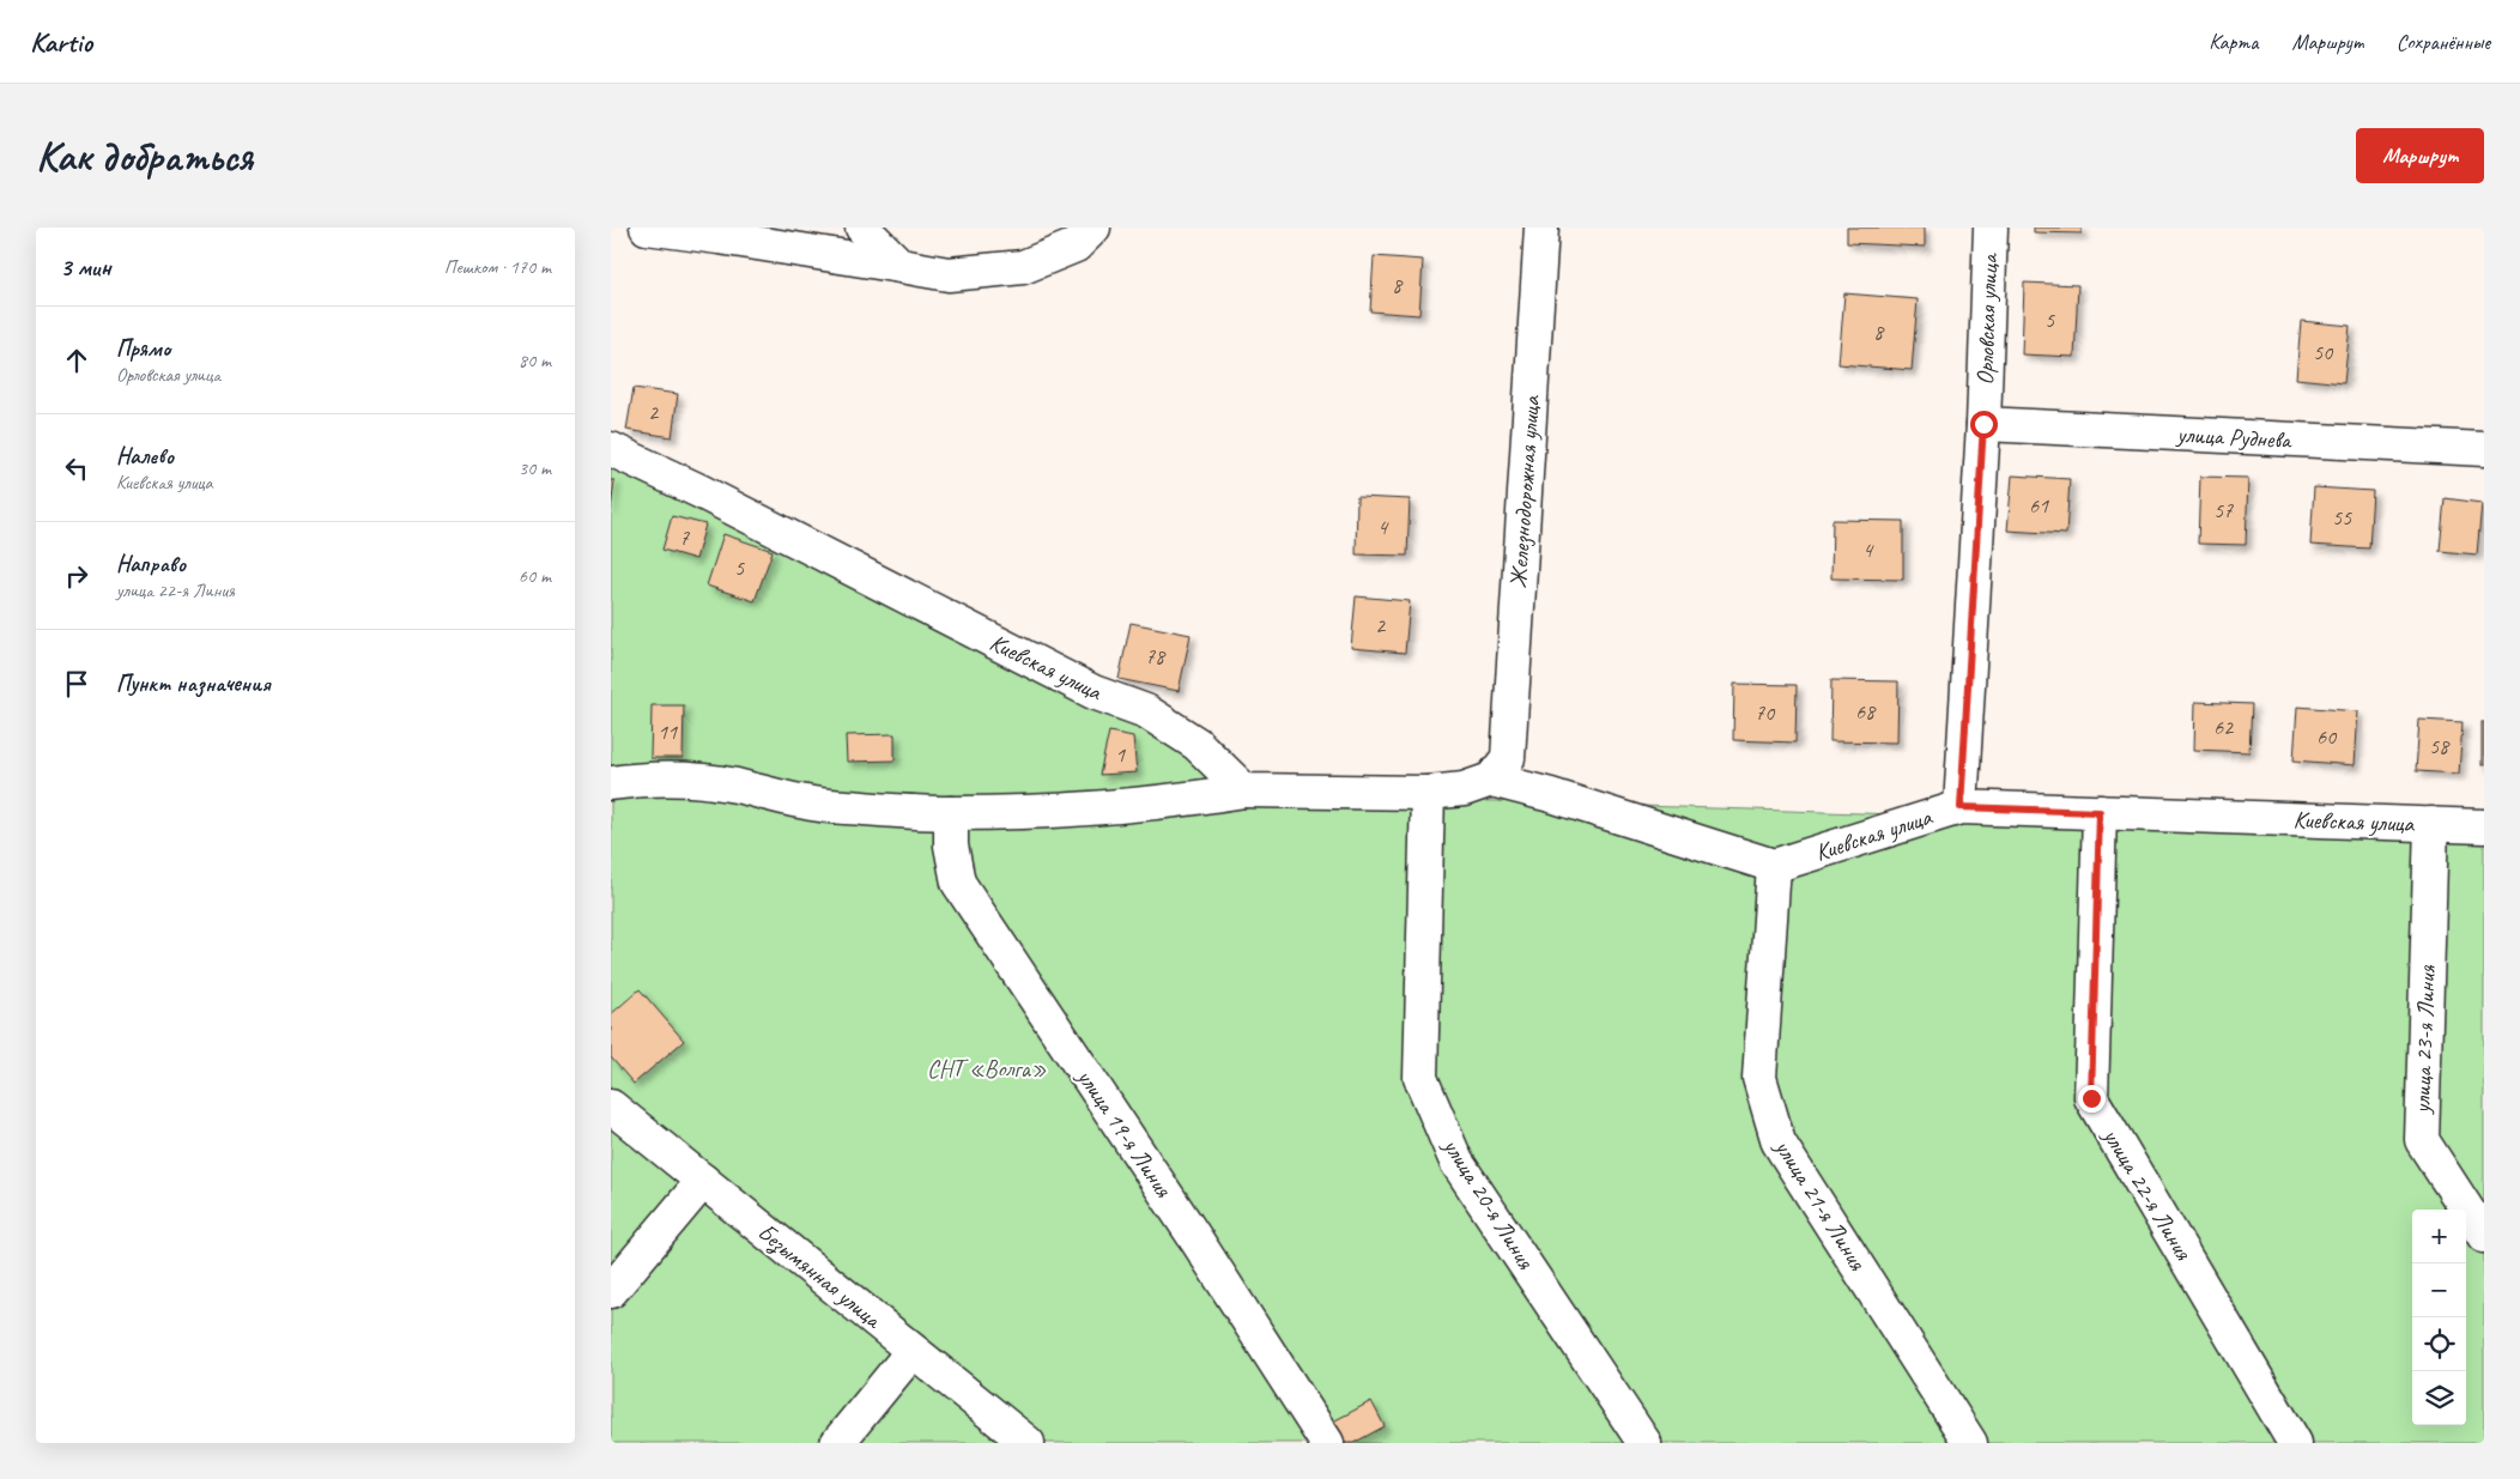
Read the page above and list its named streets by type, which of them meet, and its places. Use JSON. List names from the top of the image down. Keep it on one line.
{"streets":{"street":["Орловская улица","улица Руднева","Железнодорожная улица","Киевская улица","улица 23-я Линия","улица 19-я Линия","улица 22-я Линия","улица 20-я Линия","улица 21-я Линия","Безымянная улица"]},"crossings":[["Орловская улица","улица Руднева"],["Орловская улица","Киевская улица"],["Киевская улица","улица 23-я Линия"],["Киевская улица","улица 22-я Линия"],["Киевская улица","улица 21-я Линия"]],"parks":["СНТ «Волга»"],"house_numbers":["8","5","8","50","2","61","57","55","4","7","4","5","2","78","68","70","62","11","60","58","1"],"page":{"header":"Kartio","nav":["Карта","Маршрут","Сохранённые"],"buttons":"Маршрут","title":"Как добраться","heading":["3 мин","Пешком · 170 m"],"list":[["Прямо","Орловская улица","80 m"],["Налево","Киевская улица","30 m"],["Направо","улица 22-я Линия","60 m"],"Пункт назначения"],"map_buttons":["+","−"]}}
